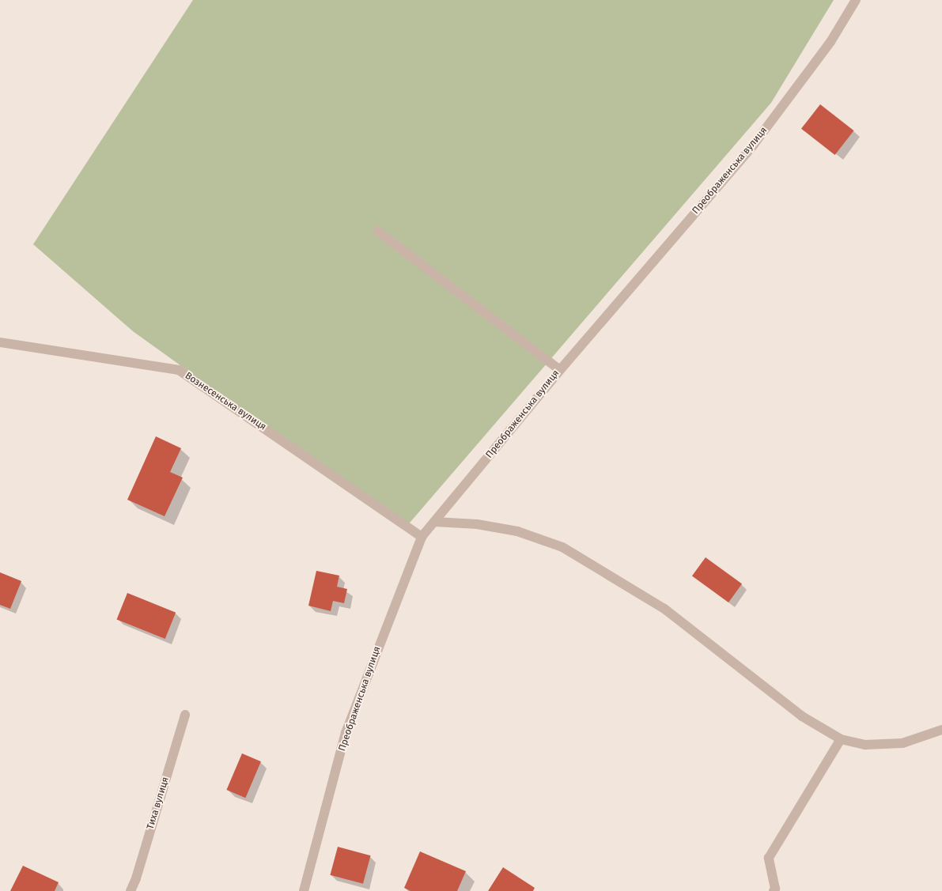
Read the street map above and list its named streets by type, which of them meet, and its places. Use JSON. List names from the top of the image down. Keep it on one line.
{"streets":{"street":["Преображенська вулиця","Вознесенська вулиця","Тиха вулиця"]},"crossings":[["Преображенська вулиця","Вознесенська вулиця"]]}
